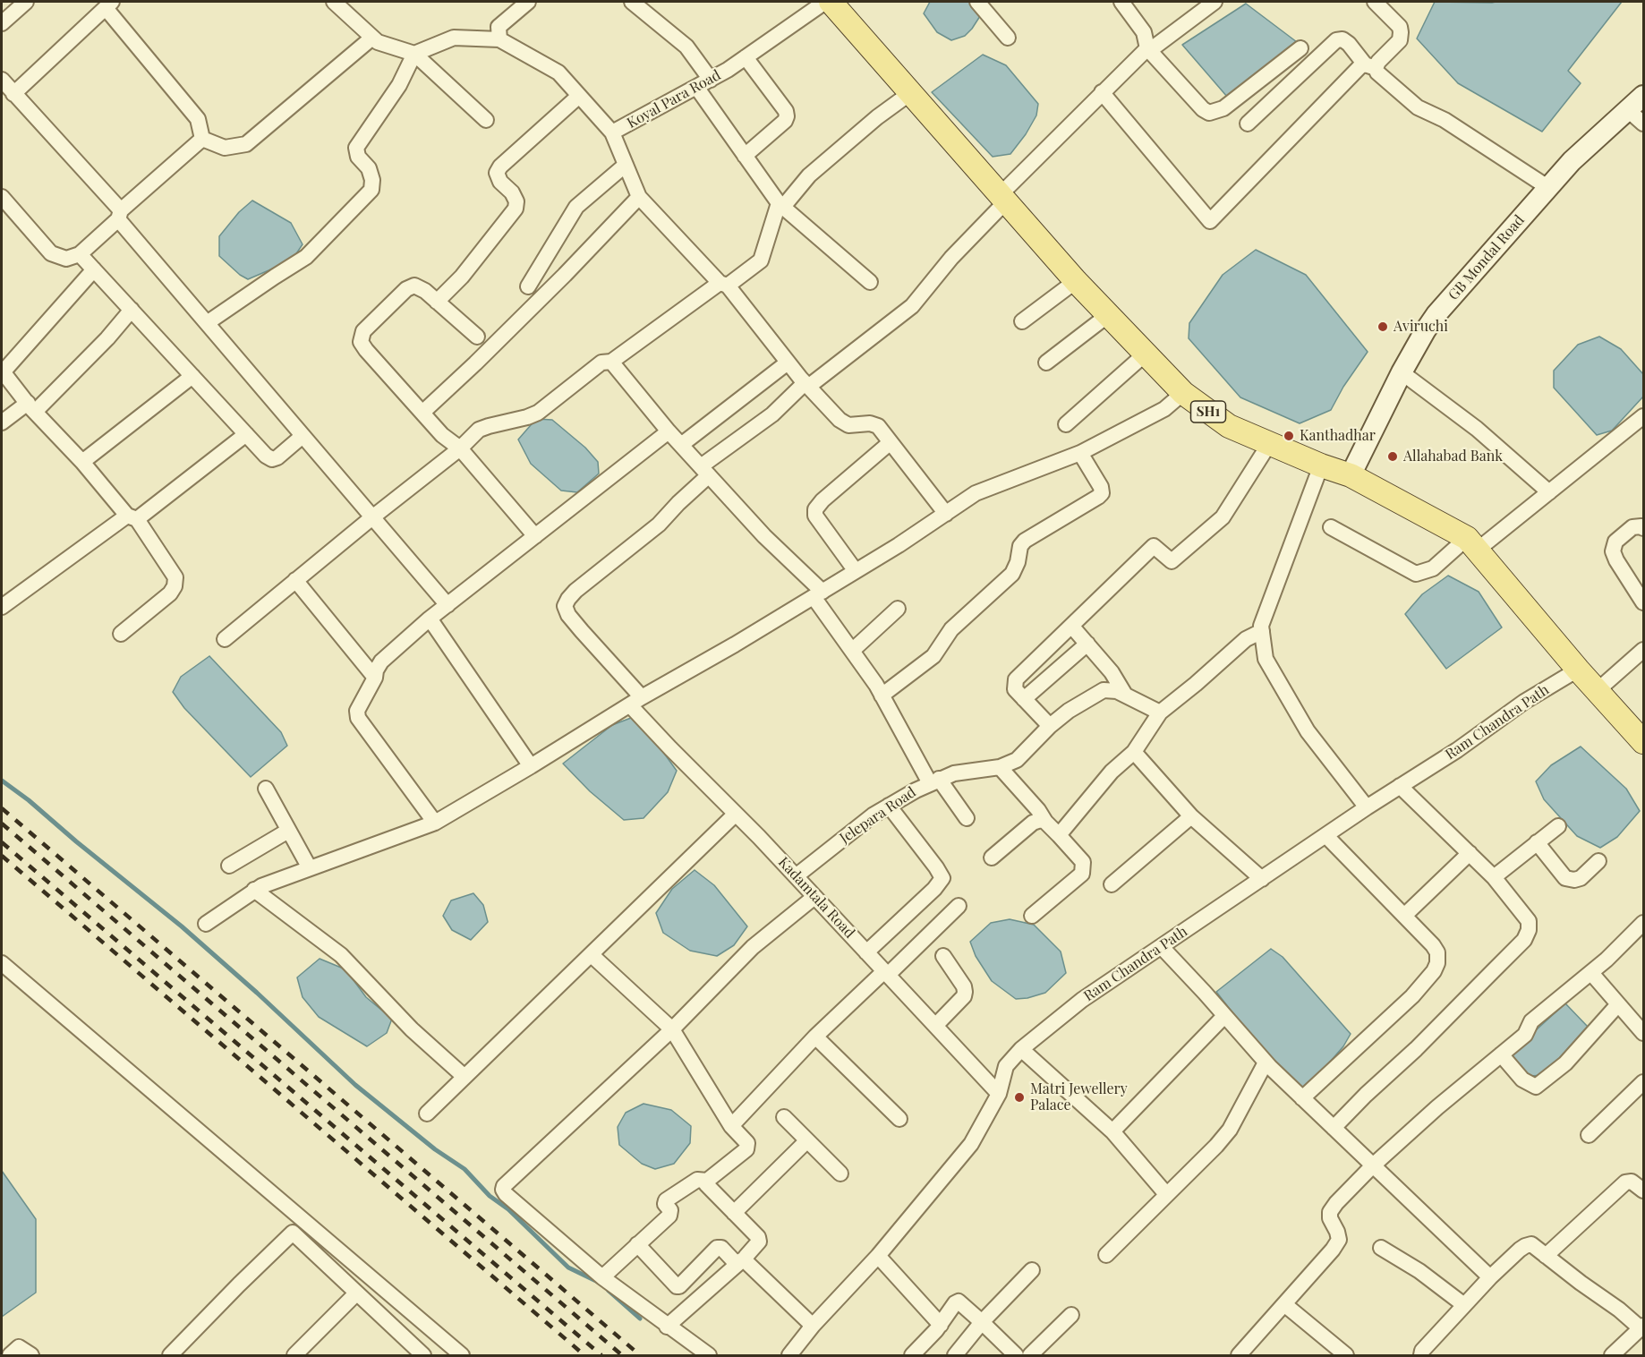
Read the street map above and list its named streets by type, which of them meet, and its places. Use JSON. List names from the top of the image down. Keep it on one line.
{"streets":{"main road":["SH1"],"street":["Koyal Para Road","GB Mondal Road","Ram Chandra Path","Jelepara Road","Kadamtala Road"]},"crossings":[["GB Mondal Road","SH1"],["SH1","Ram Chandra Path"],["Ram Chandra Path","Kadamtala Road"],["Jelepara Road","Kadamtala Road"]],"places":["Aviruchi","Kanthadhar","Allahabad Bank","Matri Jewellery Palace"]}
